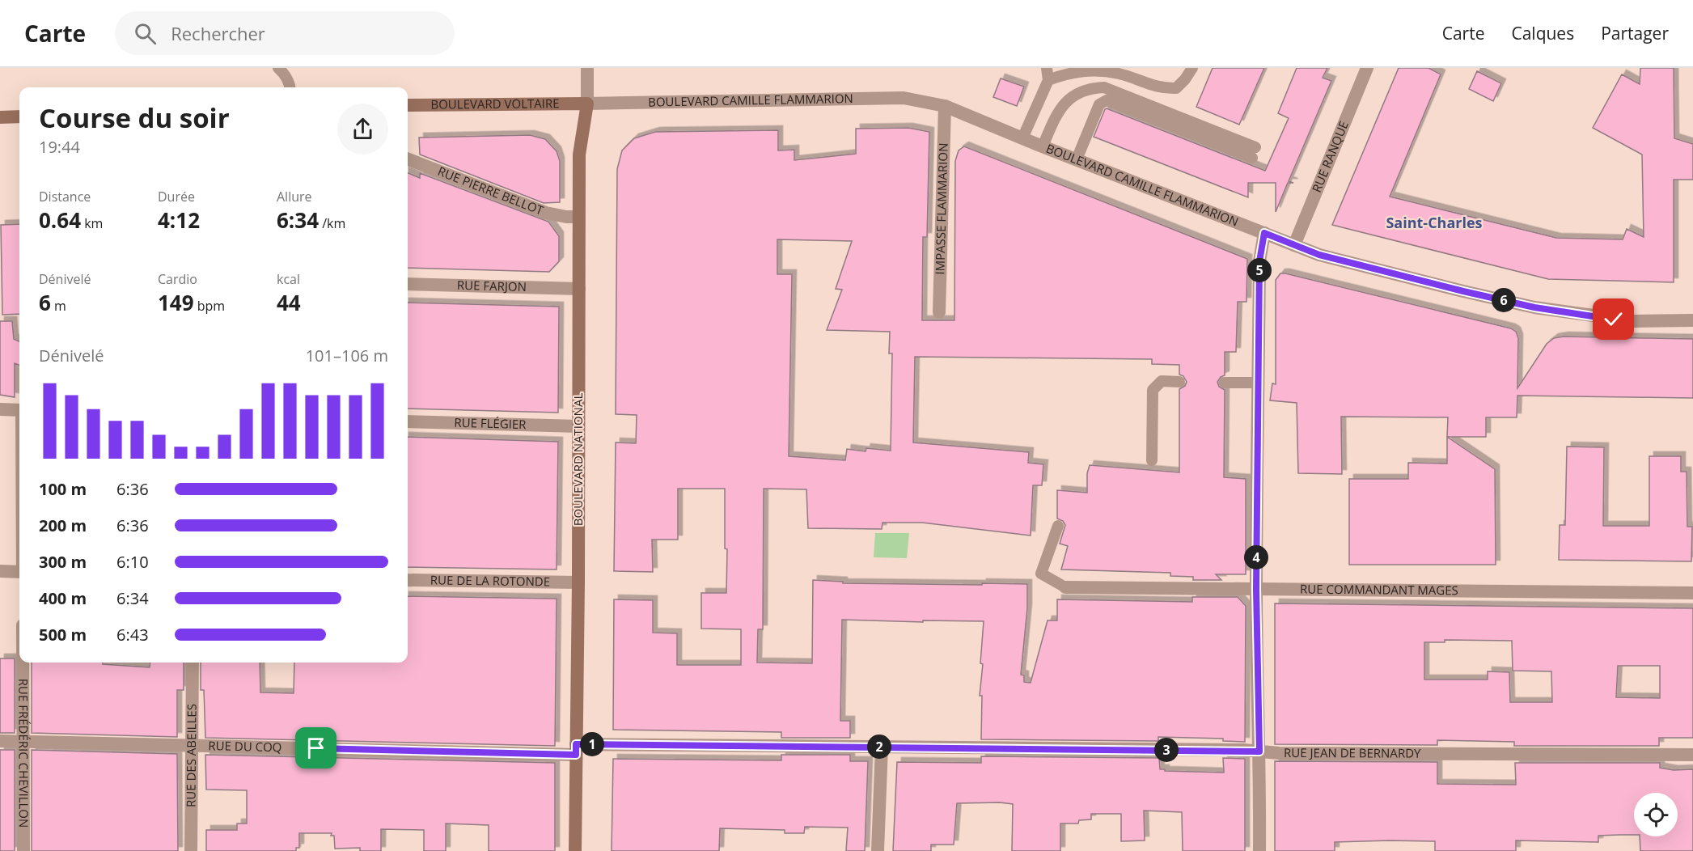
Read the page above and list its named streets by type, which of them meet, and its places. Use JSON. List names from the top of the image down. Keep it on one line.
{"streets":{"main road":["BOULEVARD VOLTAIRE","BOULEVARD NATIONAL"],"street":["BOULEVARD CAMILLE FLAMMARION","RUE RANQUE","RUE PIERRE BELLOT","IMPASSE FLAMMARION","RUE FARJON","RUE FLÉGIER","RUE DE LA ROTONDE","RUE COMMANDANT MAGES","RUE DU COQ","RUE FRÉDÉRIC CHEVILLON","RUE JEAN DE BERNARDY","RUE DES ABEILLES"]},"crossings":[["BOULEVARD CAMILLE FLAMMARION","BOULEVARD VOLTAIRE"],["BOULEVARD CAMILLE FLAMMARION","RUE RANQUE"],["BOULEVARD CAMILLE FLAMMARION","IMPASSE FLAMMARION"],["BOULEVARD CAMILLE FLAMMARION","BOULEVARD NATIONAL"],["BOULEVARD VOLTAIRE","BOULEVARD NATIONAL"],["RUE PIERRE BELLOT","BOULEVARD NATIONAL"],["RUE FARJON","BOULEVARD NATIONAL"],["RUE FLÉGIER","BOULEVARD NATIONAL"],["BOULEVARD NATIONAL","RUE DE LA ROTONDE"],["BOULEVARD NATIONAL","RUE DU COQ"],["BOULEVARD NATIONAL","RUE JEAN DE BERNARDY"],["RUE DU COQ","RUE FRÉDÉRIC CHEVILLON"],["RUE DU COQ","RUE JEAN DE BERNARDY"],["RUE DU COQ","RUE DES ABEILLES"]],"districts":["Saint-Charles"],"page":{"header":"Carte","search":"Rechercher","nav":["Carte","Calques","Partager"],"heading":["Course du soir","19:44"],"stats":[["Distance","0.64 km"],["Durée","4:12"],["Allure","6:34 /km"],["Dénivelé","6 m"],["Cardio","149 bpm"],["kcal","44"]],"pins":["5","6","4","1","2","3"],"chart":["Dénivelé","101–106 m"],"list":[{"name":"100 m","note":"6:36"},{"name":"200 m","note":"6:36"},{"name":"300 m","note":"6:10"},{"name":"400 m","note":"6:34"},{"name":"500 m","note":"6:43"}]}}
